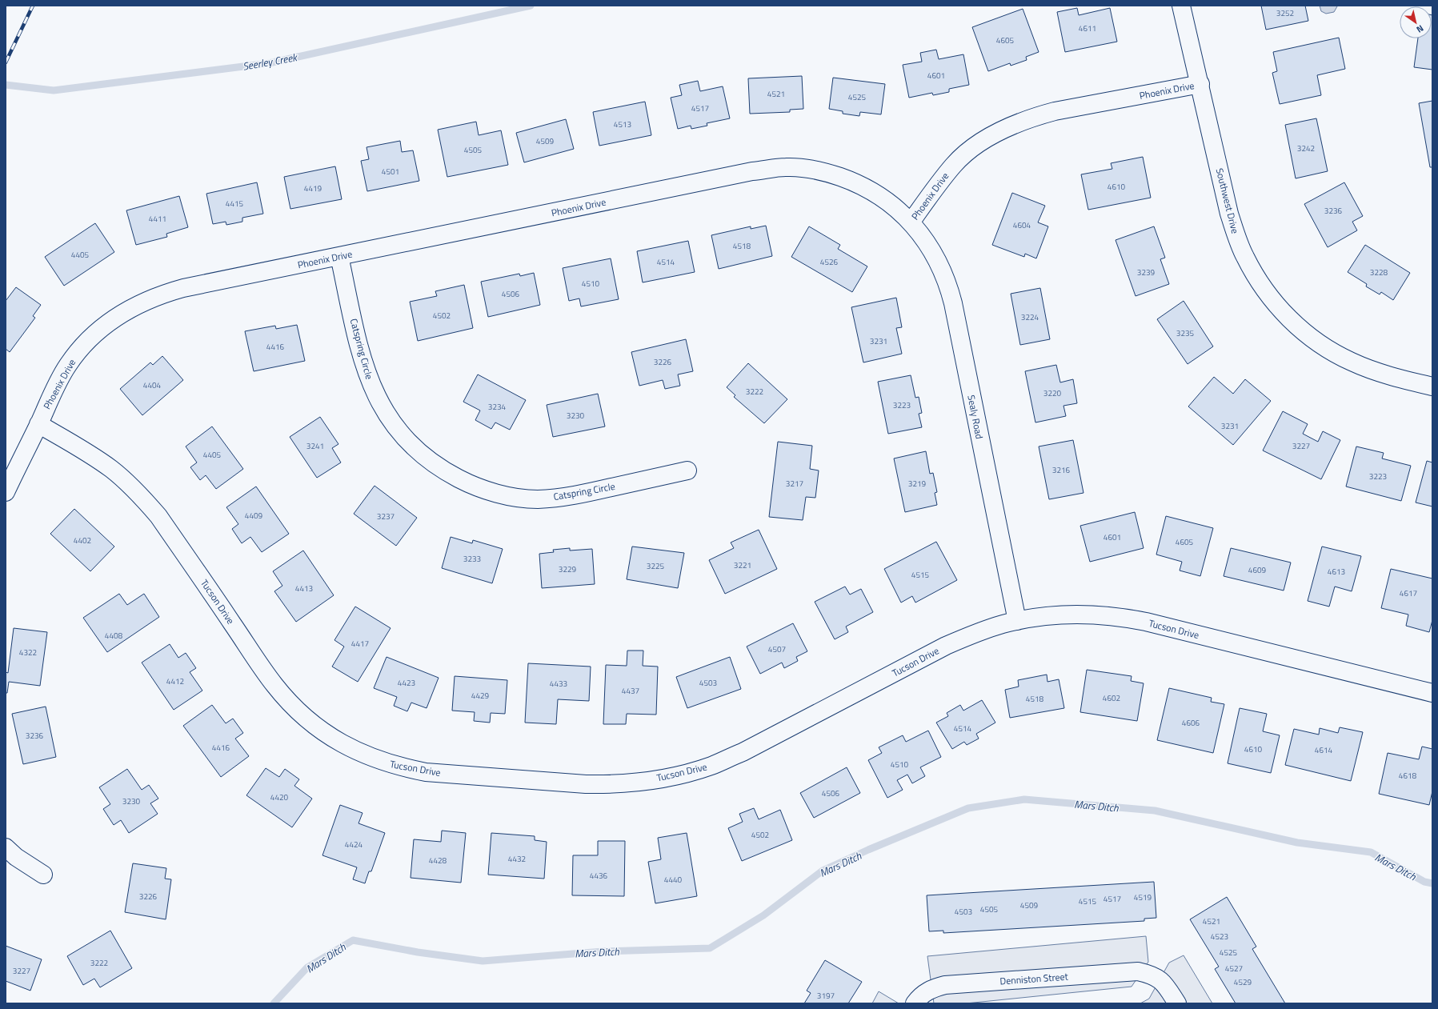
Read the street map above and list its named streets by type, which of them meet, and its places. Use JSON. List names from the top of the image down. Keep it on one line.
{"streets":{"street":["Phoenix Drive","Southwest Drive","Catspring Circle","Sealy Road","Tucson Drive","Denniston Street"]},"crossings":[["Phoenix Drive","Southwest Drive"],["Phoenix Drive","Catspring Circle"],["Phoenix Drive","Sealy Road"],["Phoenix Drive","Tucson Drive"],["Sealy Road","Tucson Drive"]],"water":["Seerley Creek","Mars Ditch"],"house_numbers":["3252","4611","4605","4601","4521","4525","4517","4513","4509","3242","4505","4501","4610","4419","4415","3236","4411","4604","4518","4405","4514","4526","3239","3228","4510","4506","4502","3224","3235","3231","4416","3226","4404","3222","3220","3223","3234","3230","3231","3241","3227","4405","3216","3223","3217","3219","4409","3237","4601","4402","4605","3233","3221","3225","3229","4609","4613","4515","4413","4617","4408","4417","4507","4322","4412","4423","4503","4433","4437","4429","4602","4518","4606","4514","3236","4416","4610","4614","4510","4618","4506","4420","3230","4502","4424","4432","4428","4436","4440","3226","4519","4517","4515","4509","4505","4503","4521","4523","4525","3222","4527","3227","4529","3197"],"north":"bottom right"}
